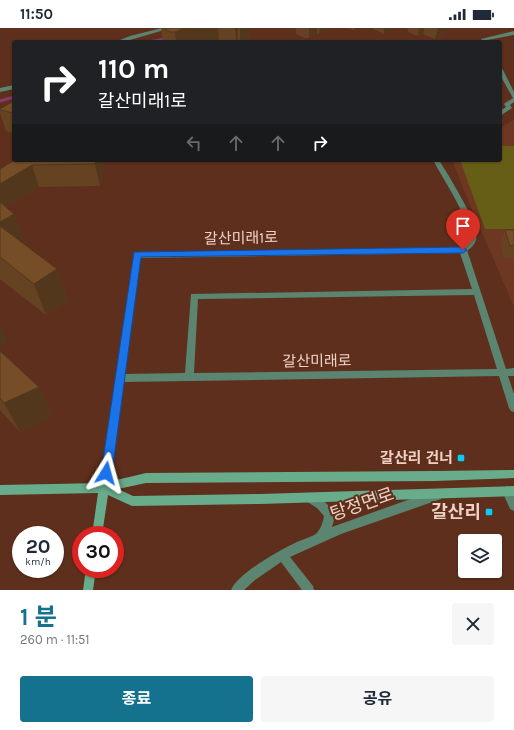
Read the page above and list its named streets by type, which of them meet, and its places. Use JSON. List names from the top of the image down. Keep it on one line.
{"streets":{"main road":["갈산미래1로","탕정면로"],"street":["갈산미래로"]},"crossings":[["갈산미래1로","갈산미래로"]],"places":{"transit":["갈산리 건너","갈산리"]},"page":{"status":"11:50","turn":["110 m","갈산미래1로"],"speed":"20 km/h","limit":"30","heading":["1 분","260 m · 11:51"],"buttons":["종료","공유"]}}
